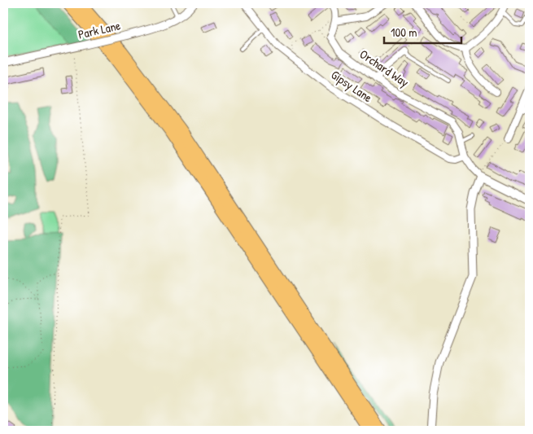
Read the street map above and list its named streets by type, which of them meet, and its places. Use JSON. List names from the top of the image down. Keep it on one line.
{"streets":{"street":["Park Lane","Orchard Way","Gipsy Lane"]},"crossings":[["Orchard Way","Gipsy Lane"]],"scale_bar":"100 m"}
